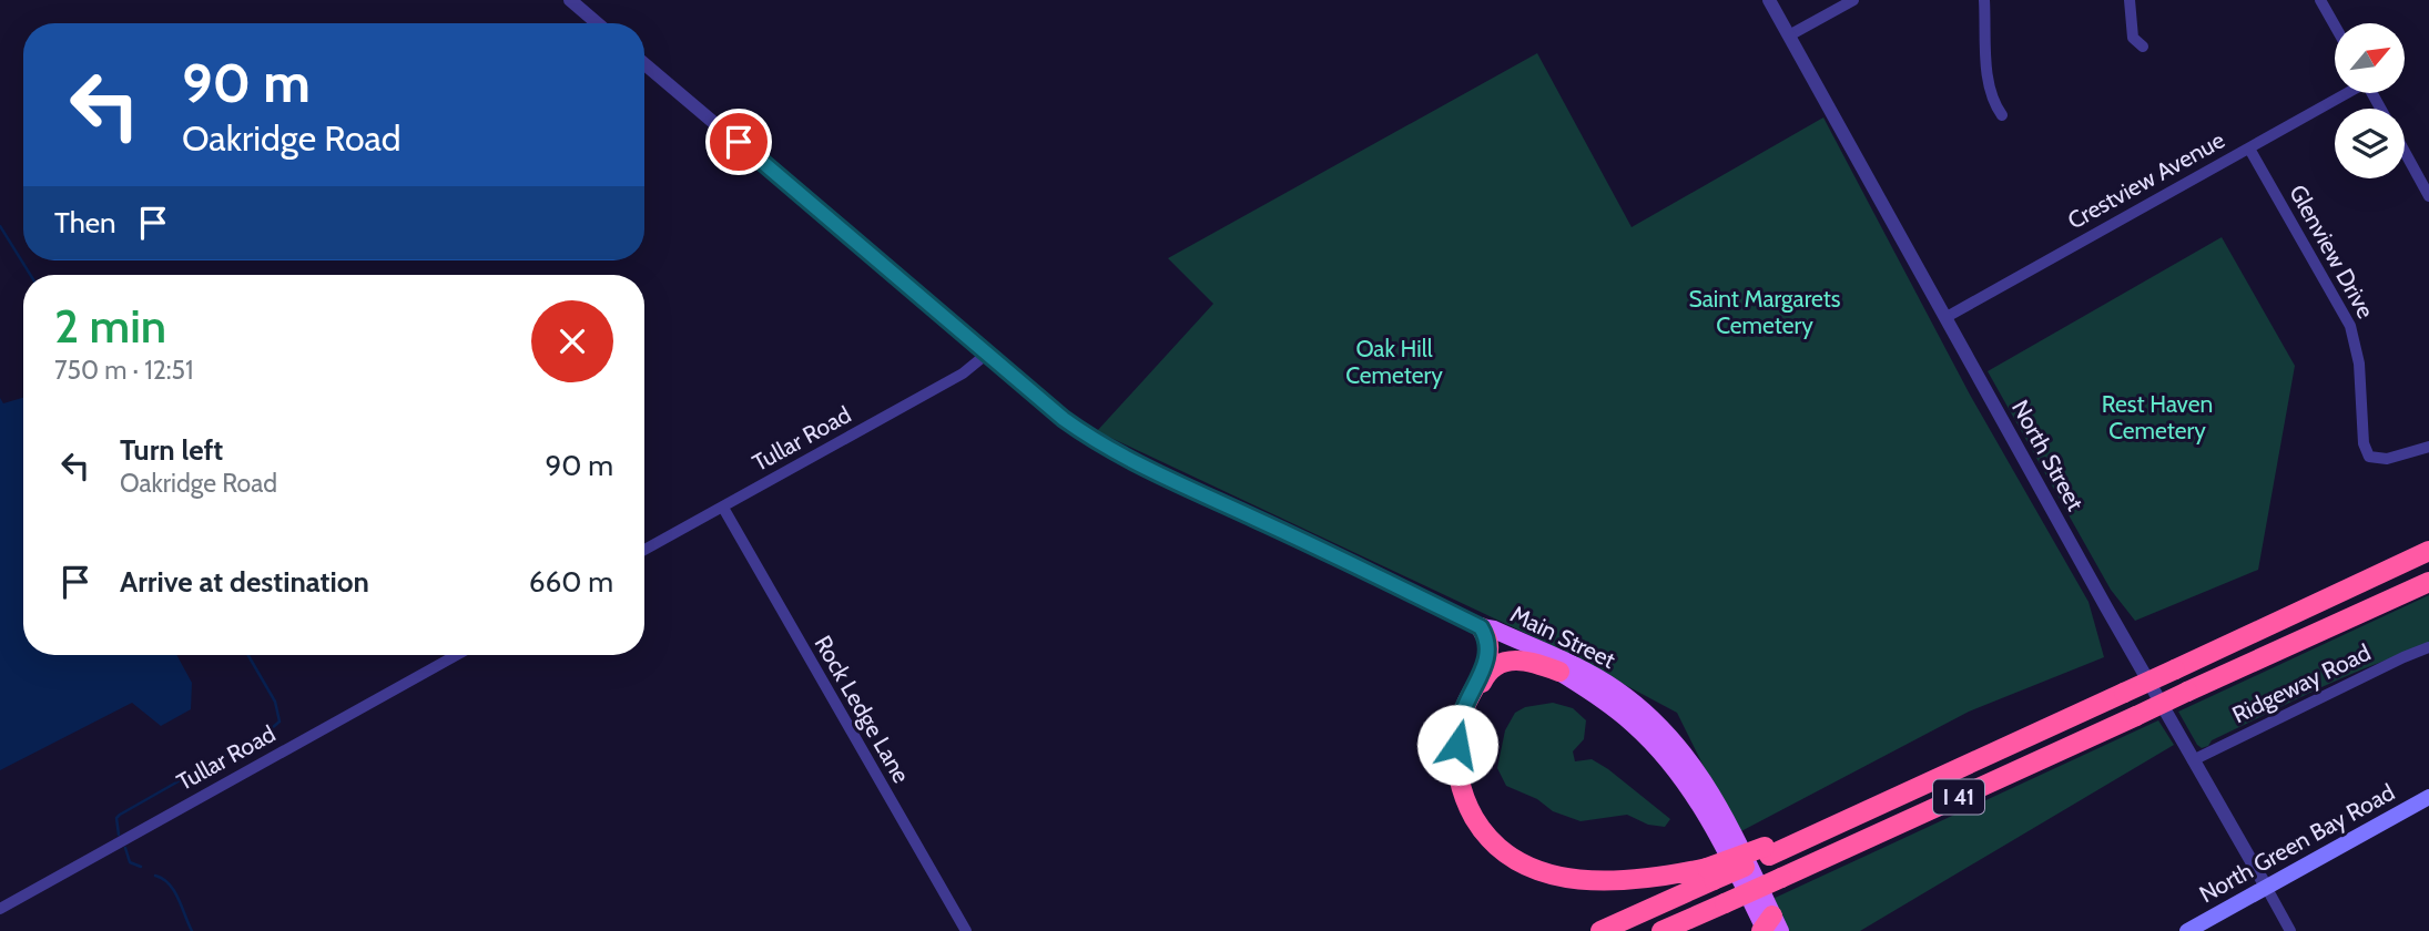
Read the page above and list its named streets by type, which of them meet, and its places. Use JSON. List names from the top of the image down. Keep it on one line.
{"streets":{"highway":["I 41"],"main road":["Main Street","North Green Bay Road"],"street":["Crestview Avenue","Glenview Drive","Tullar Road","North Street","Ridgeway Road","Rock Ledge Lane"]},"crossings":[["Crestview Avenue","Glenview Drive"],["Crestview Avenue","North Street"],["Tullar Road","Rock Ledge Lane"],["North Street","Ridgeway Road"],["North Street","North Green Bay Road"]],"parks":["Saint Margarets Cemetery","Oak Hill Cemetery","Rest Haven Cemetery"],"north":"top right","page":{"turn":["90 m","Oakridge Road"],"then":"Then","heading":["2 min","750 m · 12:51"],"list":[{"name":"Turn left","note":"Oakridge Road","value":"90 m"},{"name":"Arrive at destination","value":"660 m"}]}}
